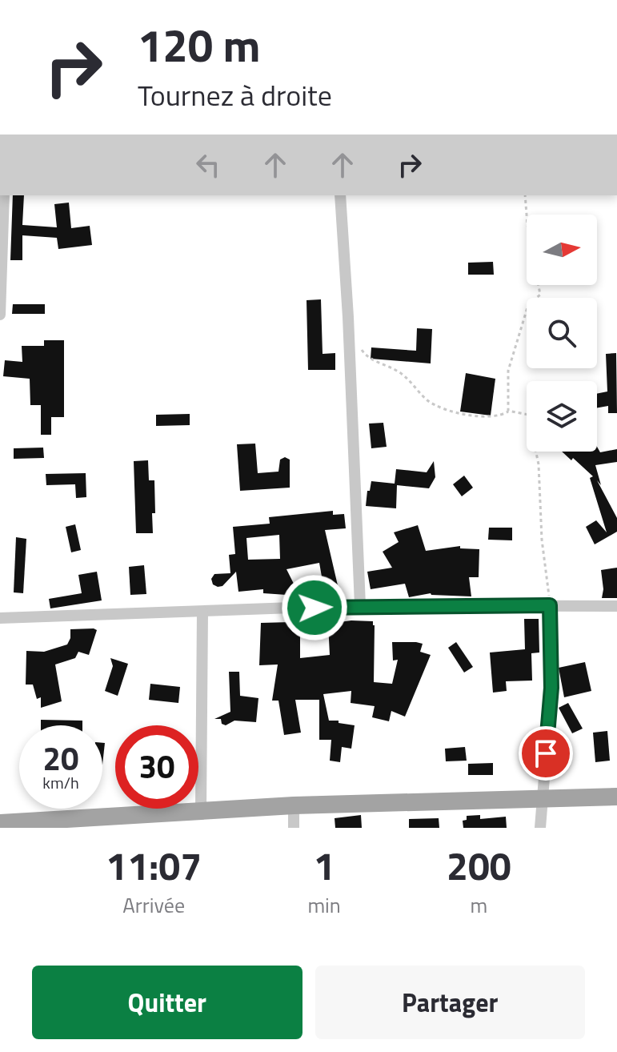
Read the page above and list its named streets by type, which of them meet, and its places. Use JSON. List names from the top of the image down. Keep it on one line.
{"north":"right","page":{"turn":["120 m","Tournez à droite"],"speed":"20 km/h","limit":"30","eta":["11:07","Arrivée","1","min","200","m"],"buttons":["Quitter","Partager"]}}
